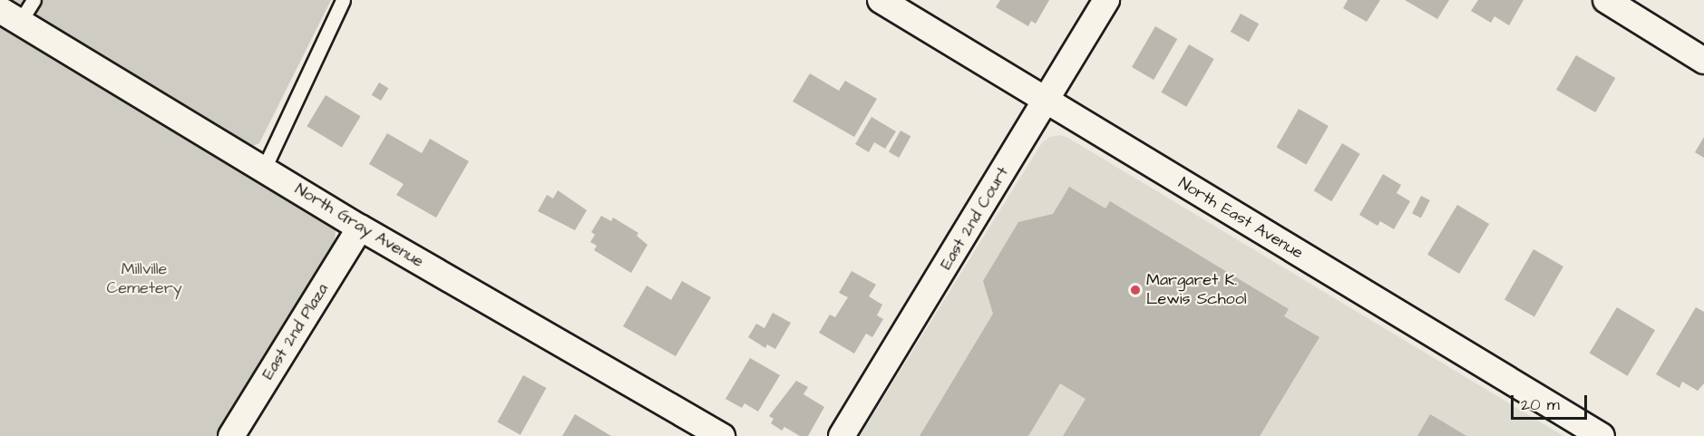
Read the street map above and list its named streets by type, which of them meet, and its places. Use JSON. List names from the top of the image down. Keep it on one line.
{"streets":{"street":["East 2nd Court","North East Avenue","North Gray Avenue","East 2nd Plaza"]},"crossings":[["East 2nd Court","North East Avenue"],["North Gray Avenue","East 2nd Plaza"]],"parks":["Millville Cemetery"],"places":["Margaret K. Lewis School"],"scale_bar":"20 m"}
